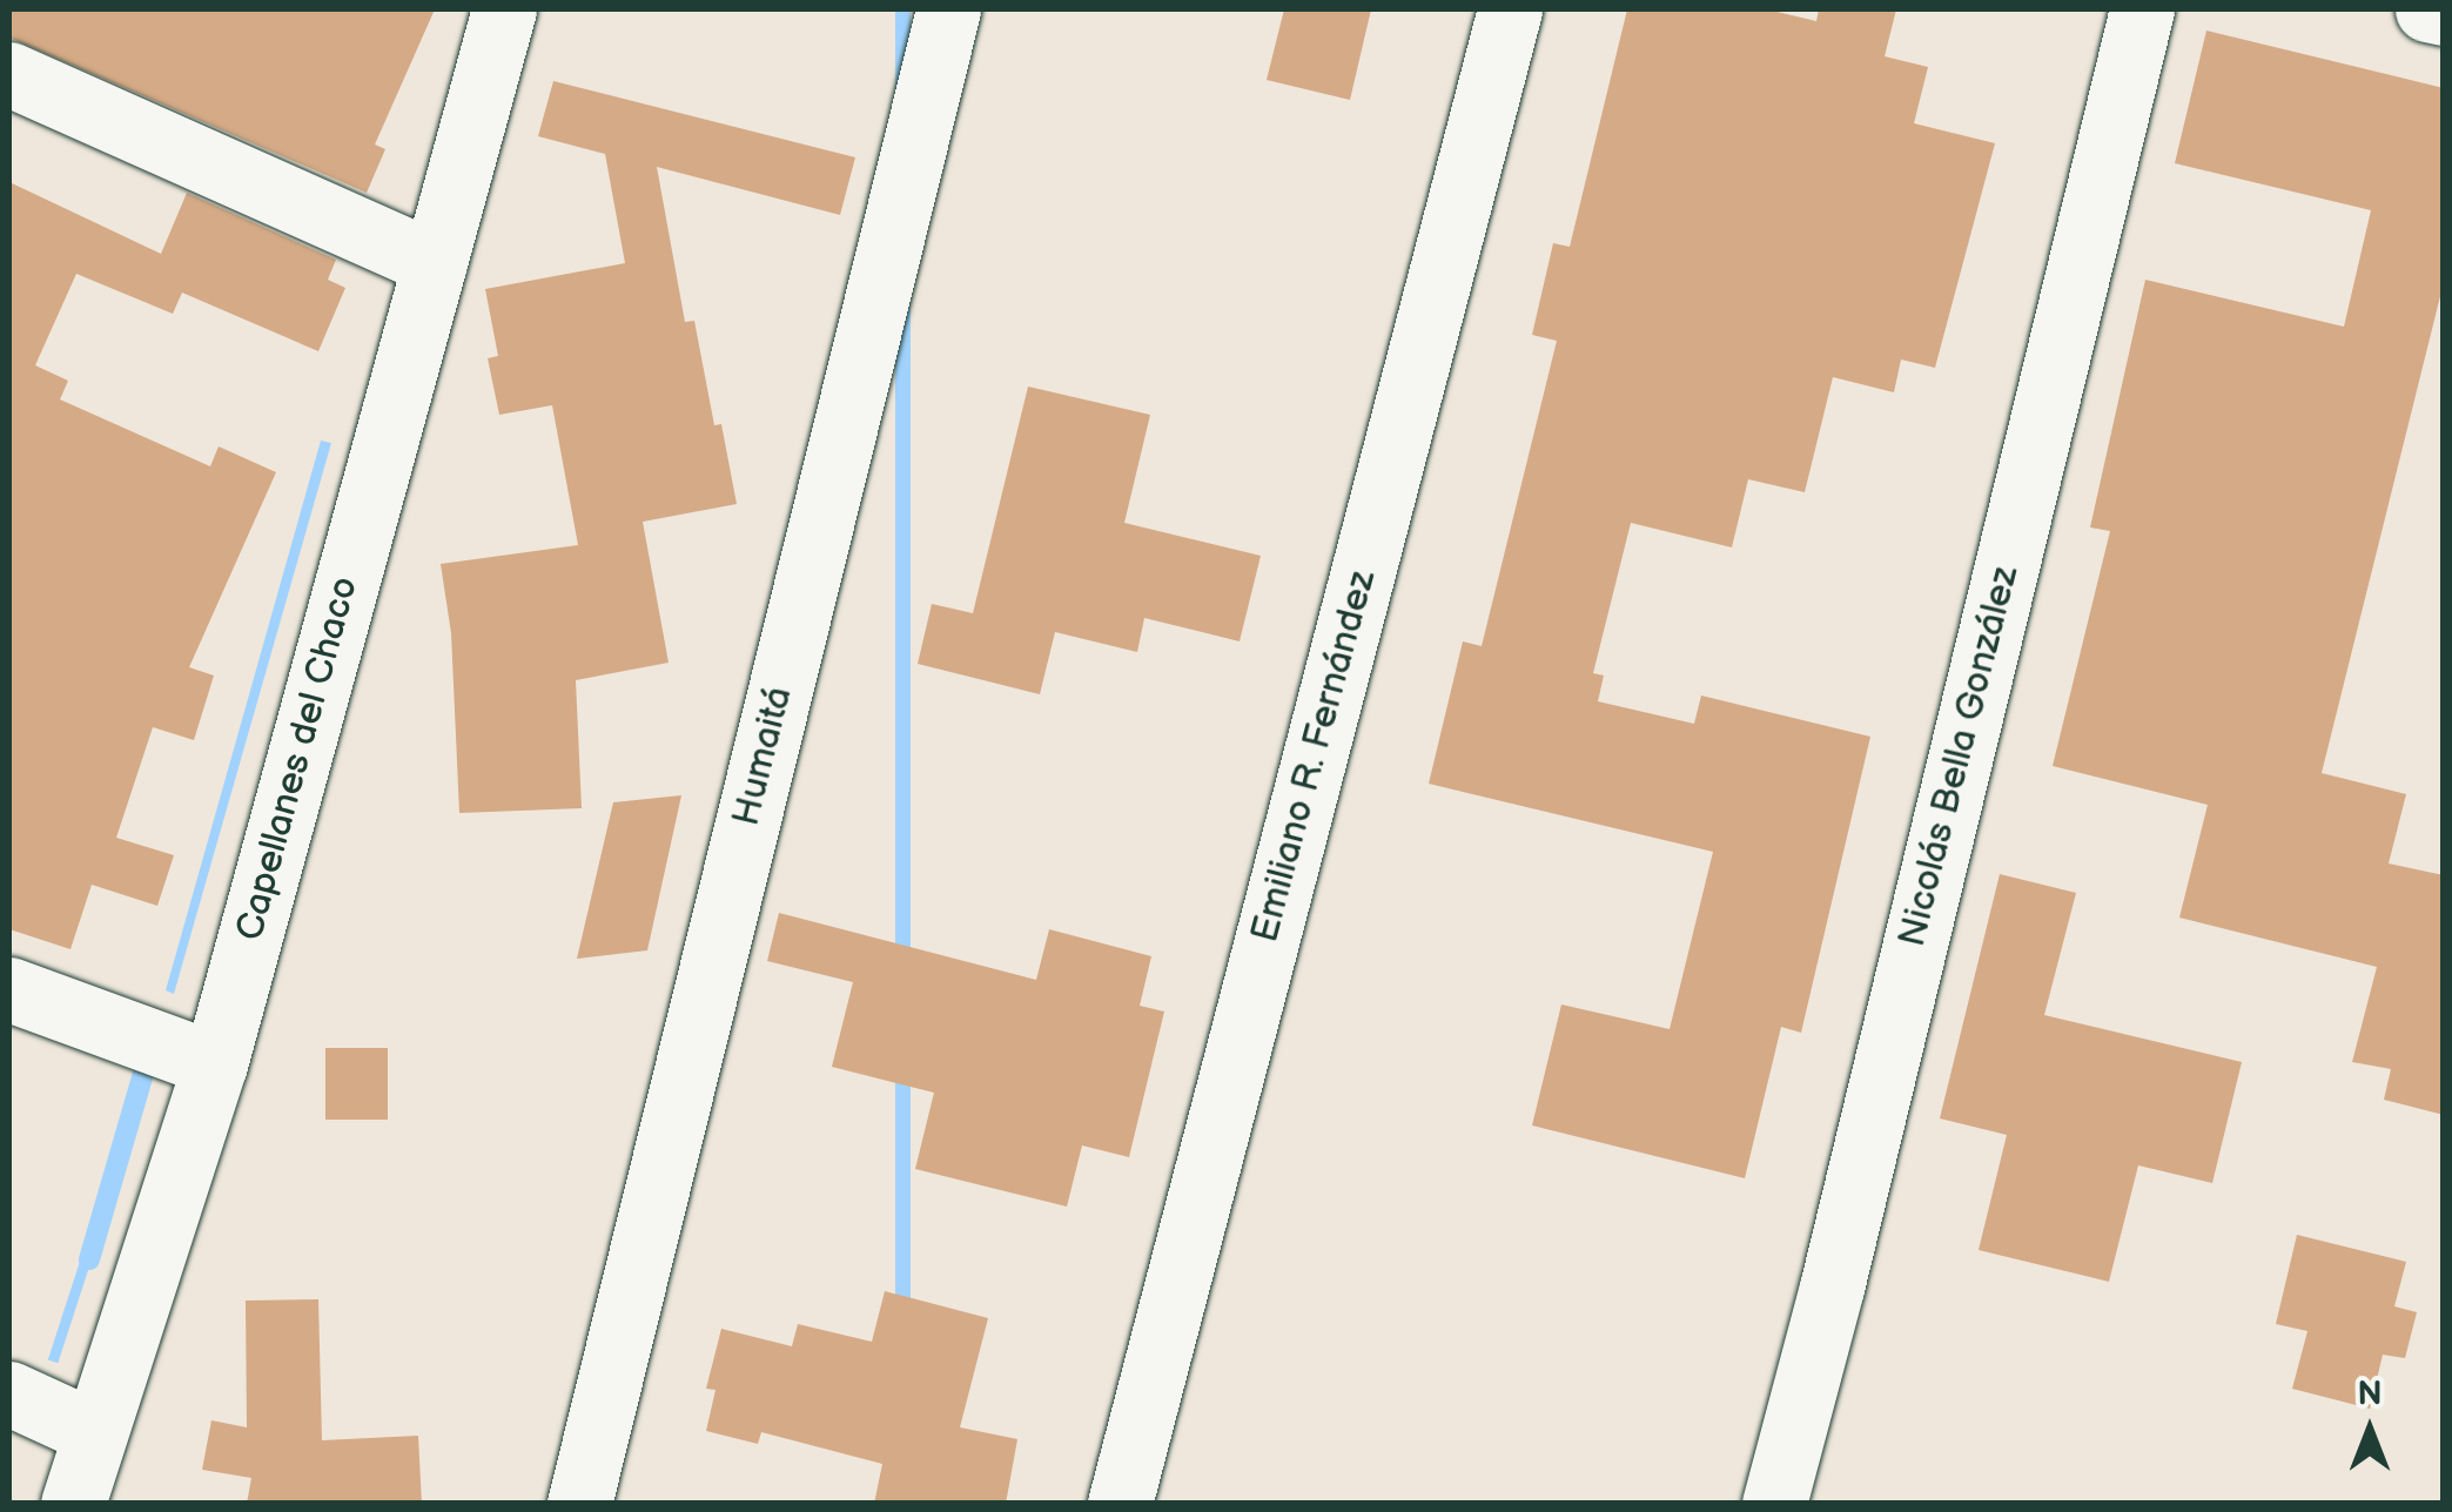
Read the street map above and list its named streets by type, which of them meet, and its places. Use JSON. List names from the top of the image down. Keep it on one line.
{"streets":{"street":["Humaitá","Emiliano R. Fernández","Nicolás Bella González","Capellanes del Chaco"]},"north":"top"}
